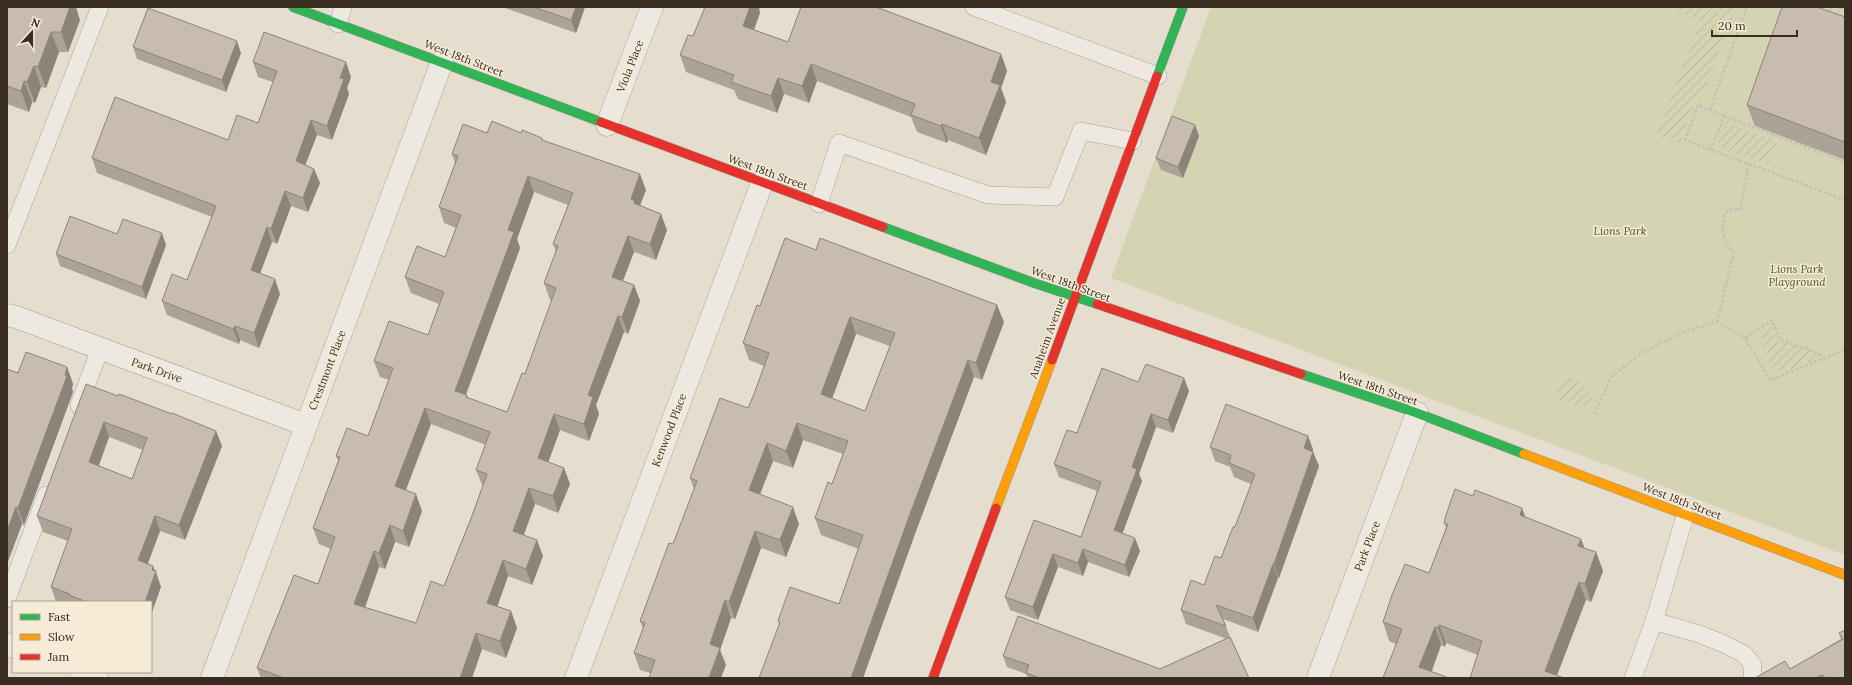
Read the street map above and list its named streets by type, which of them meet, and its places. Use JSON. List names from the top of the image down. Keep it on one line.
{"streets":{"street":["West 18th Street","Viola Place","Anaheim Avenue","Park Drive","Crestmont Place","Kenwood Place","Park Place"]},"crossings":[["West 18th Street","Viola Place"],["West 18th Street","Anaheim Avenue"],["West 18th Street","Crestmont Place"],["West 18th Street","Kenwood Place"],["West 18th Street","Park Place"],["Park Drive","Crestmont Place"]],"parks":["Lions Park","Lions Park Playground"],"legend":["Fast","Slow","Jam"],"scale_bar":"20 m","north":"top"}
